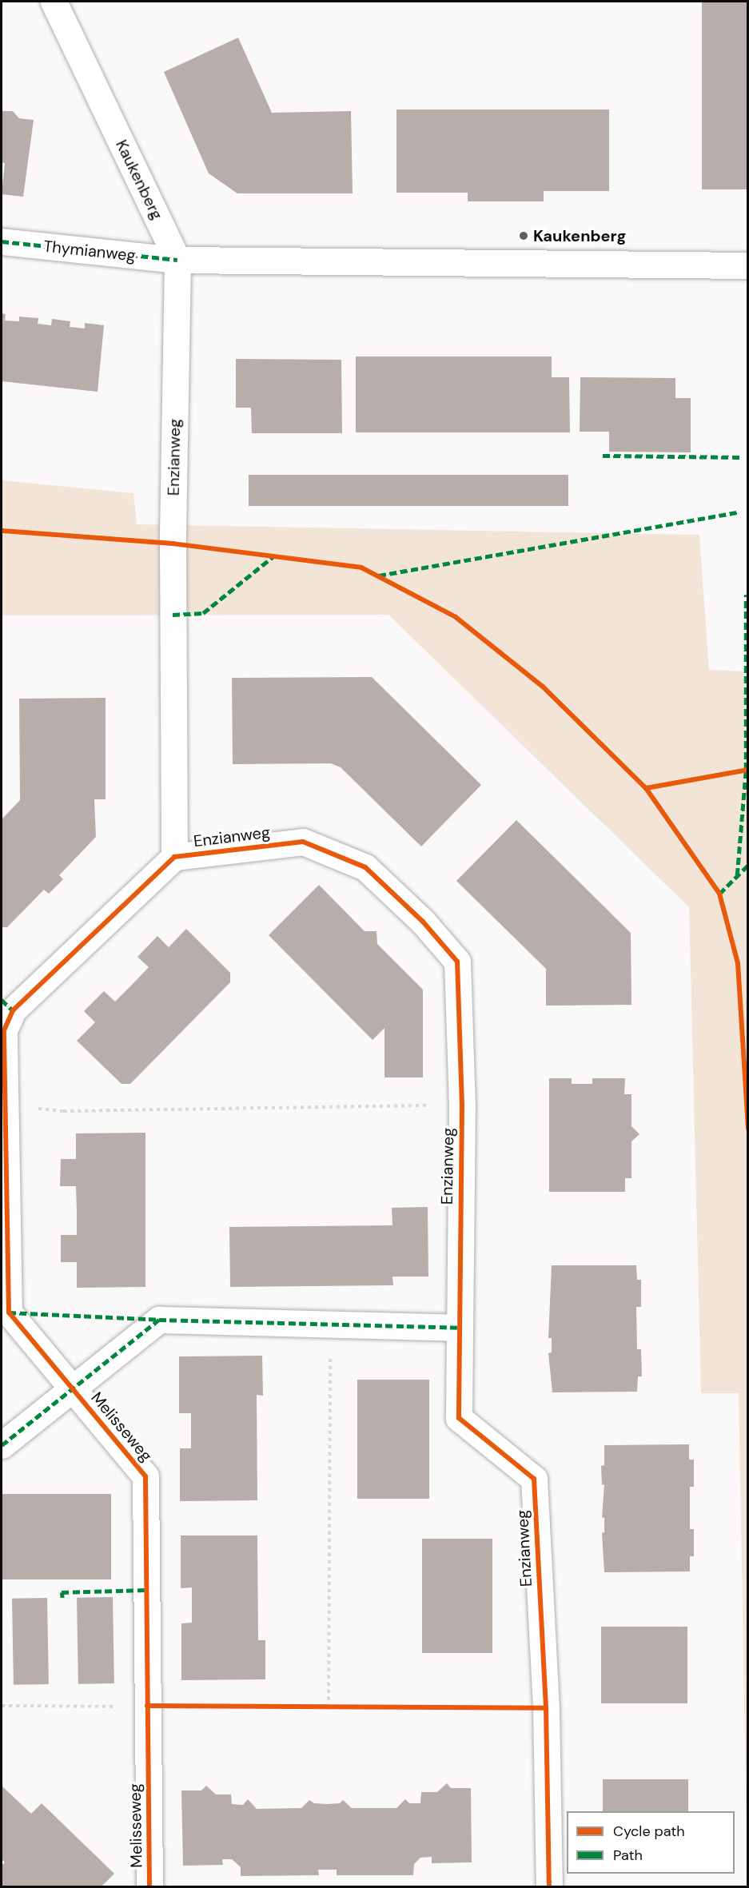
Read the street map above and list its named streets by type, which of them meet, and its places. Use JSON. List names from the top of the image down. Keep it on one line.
{"streets":{"street":["Kaukenberg","Thymianweg","Enzianweg","Melisseweg"]},"crossings":[["Kaukenberg","Thymianweg"],["Kaukenberg","Enzianweg"],["Thymianweg","Enzianweg"],["Enzianweg","Melisseweg"]],"places":["Kaukenberg"],"legend":["Cycle path","Path"]}
